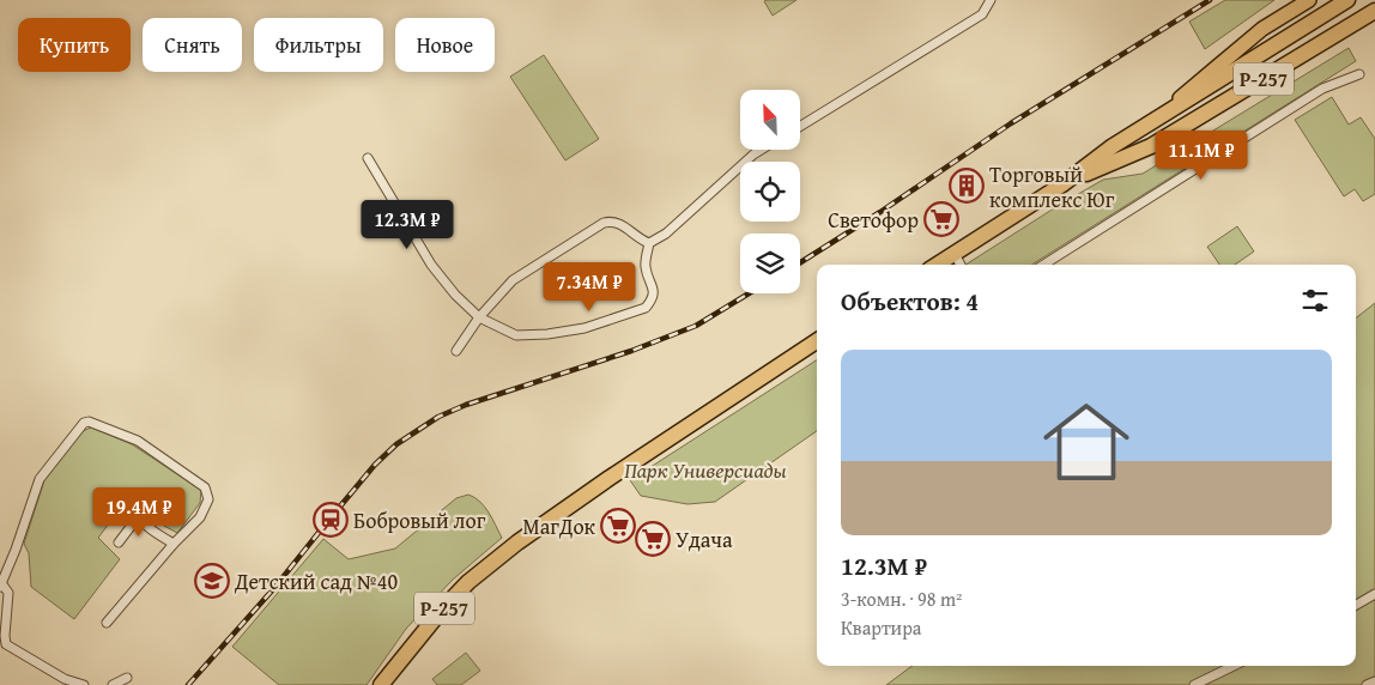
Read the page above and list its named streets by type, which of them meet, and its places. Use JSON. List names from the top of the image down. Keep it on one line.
{"streets":{"highway":["Р-257"]},"parks":["Парк Универсиады"],"places":{"building":["Торговый комплекс Юг"],"supermarket":["Светофор","МагДок","Удача"],"station":["Бобровый лог"],"school or university":["Детский сад №40"]},"north":"top left","page":{"chip":["Купить","Снять","Фильтры","Новое"],"price":["11.1M ₽","12.3M ₽","7.34M ₽","19.4M ₽"],"heading":"Объектов: 4","list":[{"name":"12.3M ₽","note":"3-комн. · 98 m² · Квартира"}]}}
